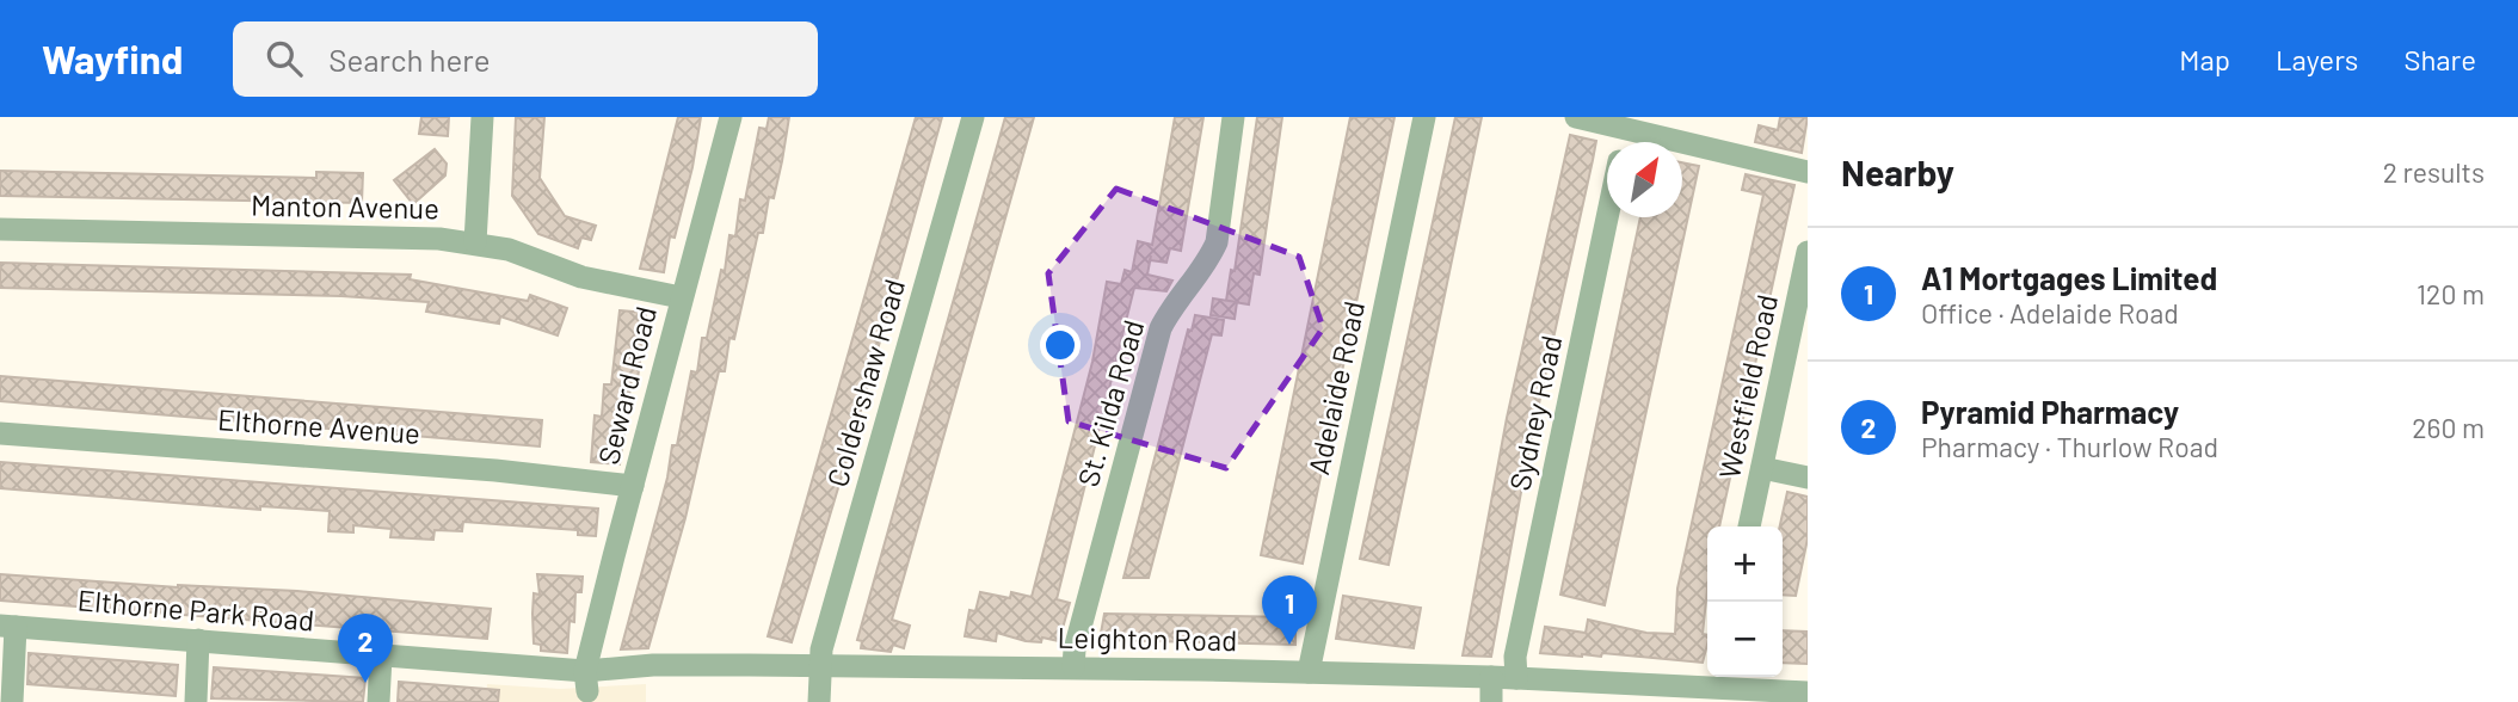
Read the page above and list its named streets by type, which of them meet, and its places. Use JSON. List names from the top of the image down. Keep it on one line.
{"streets":{"street":["Manton Avenue","Coldershaw Road","Seward Road","Westfield Road","Adelaide Road","St. Kilda Road","Sydney Road","Elthorne Avenue","Elthorne Park Road","Leighton Road"]},"crossings":[["Manton Avenue","Seward Road"],["Coldershaw Road","Leighton Road"],["Seward Road","Elthorne Avenue"],["Seward Road","Elthorne Park Road"],["Seward Road","Leighton Road"],["Adelaide Road","Leighton Road"],["St. Kilda Road","Leighton Road"],["Sydney Road","Leighton Road"],["Elthorne Park Road","Leighton Road"]],"north":"top right","page":{"header":"Wayfind","search":"Search here","nav":["Map","Layers","Share"],"heading":["Nearby","2 results"],"list":[{"mark":"1","name":"A1 Mortgages Limited","note":"Office · Adelaide Road","value":"120 m"},{"mark":"2","name":"Pyramid Pharmacy","note":"Pharmacy · Thurlow Road","value":"260 m"}],"map_buttons":["+","−"],"pins":["1","2"]}}
